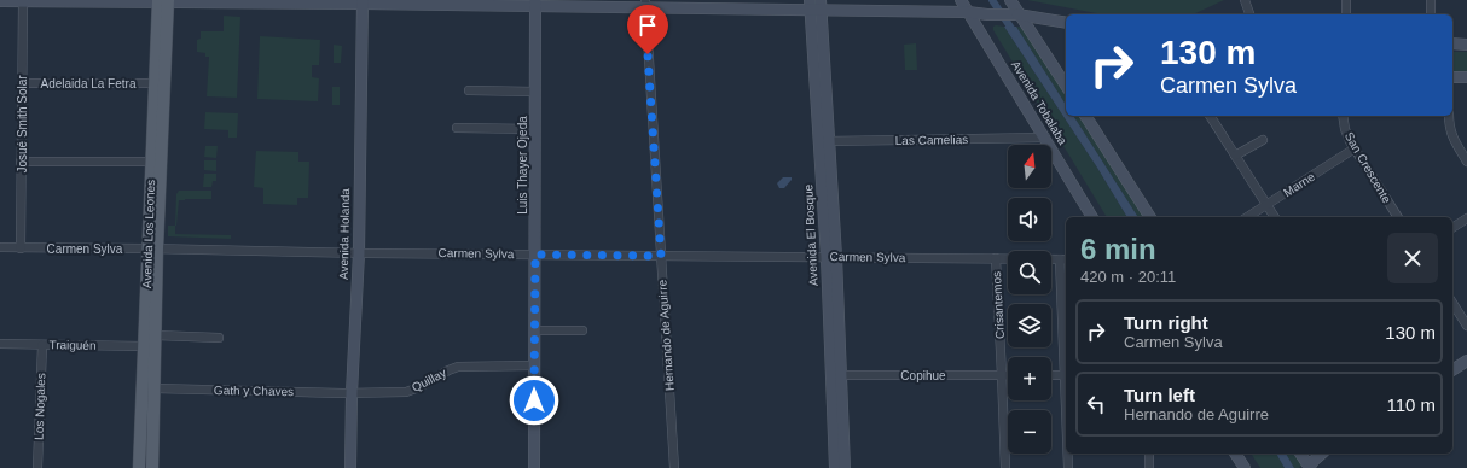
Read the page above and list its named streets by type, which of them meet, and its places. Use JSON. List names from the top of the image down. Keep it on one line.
{"streets":{"main road":["Avenida Los Leones"],"street":["Adelaida La Fetra","Avenida Tobalaba","Josué Smith Solar","Las Camelias","Luis Thayer Ojeda","San Crescente","Marne","Avenida Holanda","Avenida El Bosque","Carmen Sylva","Crisantemos","Hernando de Aguirre","Traiguén","Copihue","Quillay","Gath y Chaves","Los Nogales"]},"crossings":[["Adelaida La Fetra","Josué Smith Solar"],["Adelaida La Fetra","Avenida Los Leones"],["Avenida Tobalaba","Las Camelias"],["Josué Smith Solar","Carmen Sylva"],["Las Camelias","Avenida El Bosque"],["Luis Thayer Ojeda","Carmen Sylva"],["Luis Thayer Ojeda","Quillay"],["San Crescente","Marne"],["Avenida Los Leones","Carmen Sylva"],["Avenida Los Leones","Traiguén"],["Avenida Los Leones","Gath y Chaves"],["Avenida Holanda","Carmen Sylva"],["Avenida Holanda","Quillay"],["Avenida Holanda","Gath y Chaves"],["Avenida El Bosque","Carmen Sylva"],["Avenida El Bosque","Copihue"],["Carmen Sylva","Crisantemos"],["Carmen Sylva","Hernando de Aguirre"],["Crisantemos","Copihue"],["Traiguén","Los Nogales"],["Quillay","Gath y Chaves"]],"north":"top","page":{"turn":["130 m","Carmen Sylva"],"map_buttons":["+","−"],"heading":["6 min","420 m · 20:11"],"list":[{"name":"Turn right","note":"Carmen Sylva","value":"130 m"},{"name":"Turn left","note":"Hernando de Aguirre","value":"110 m"}]}}
